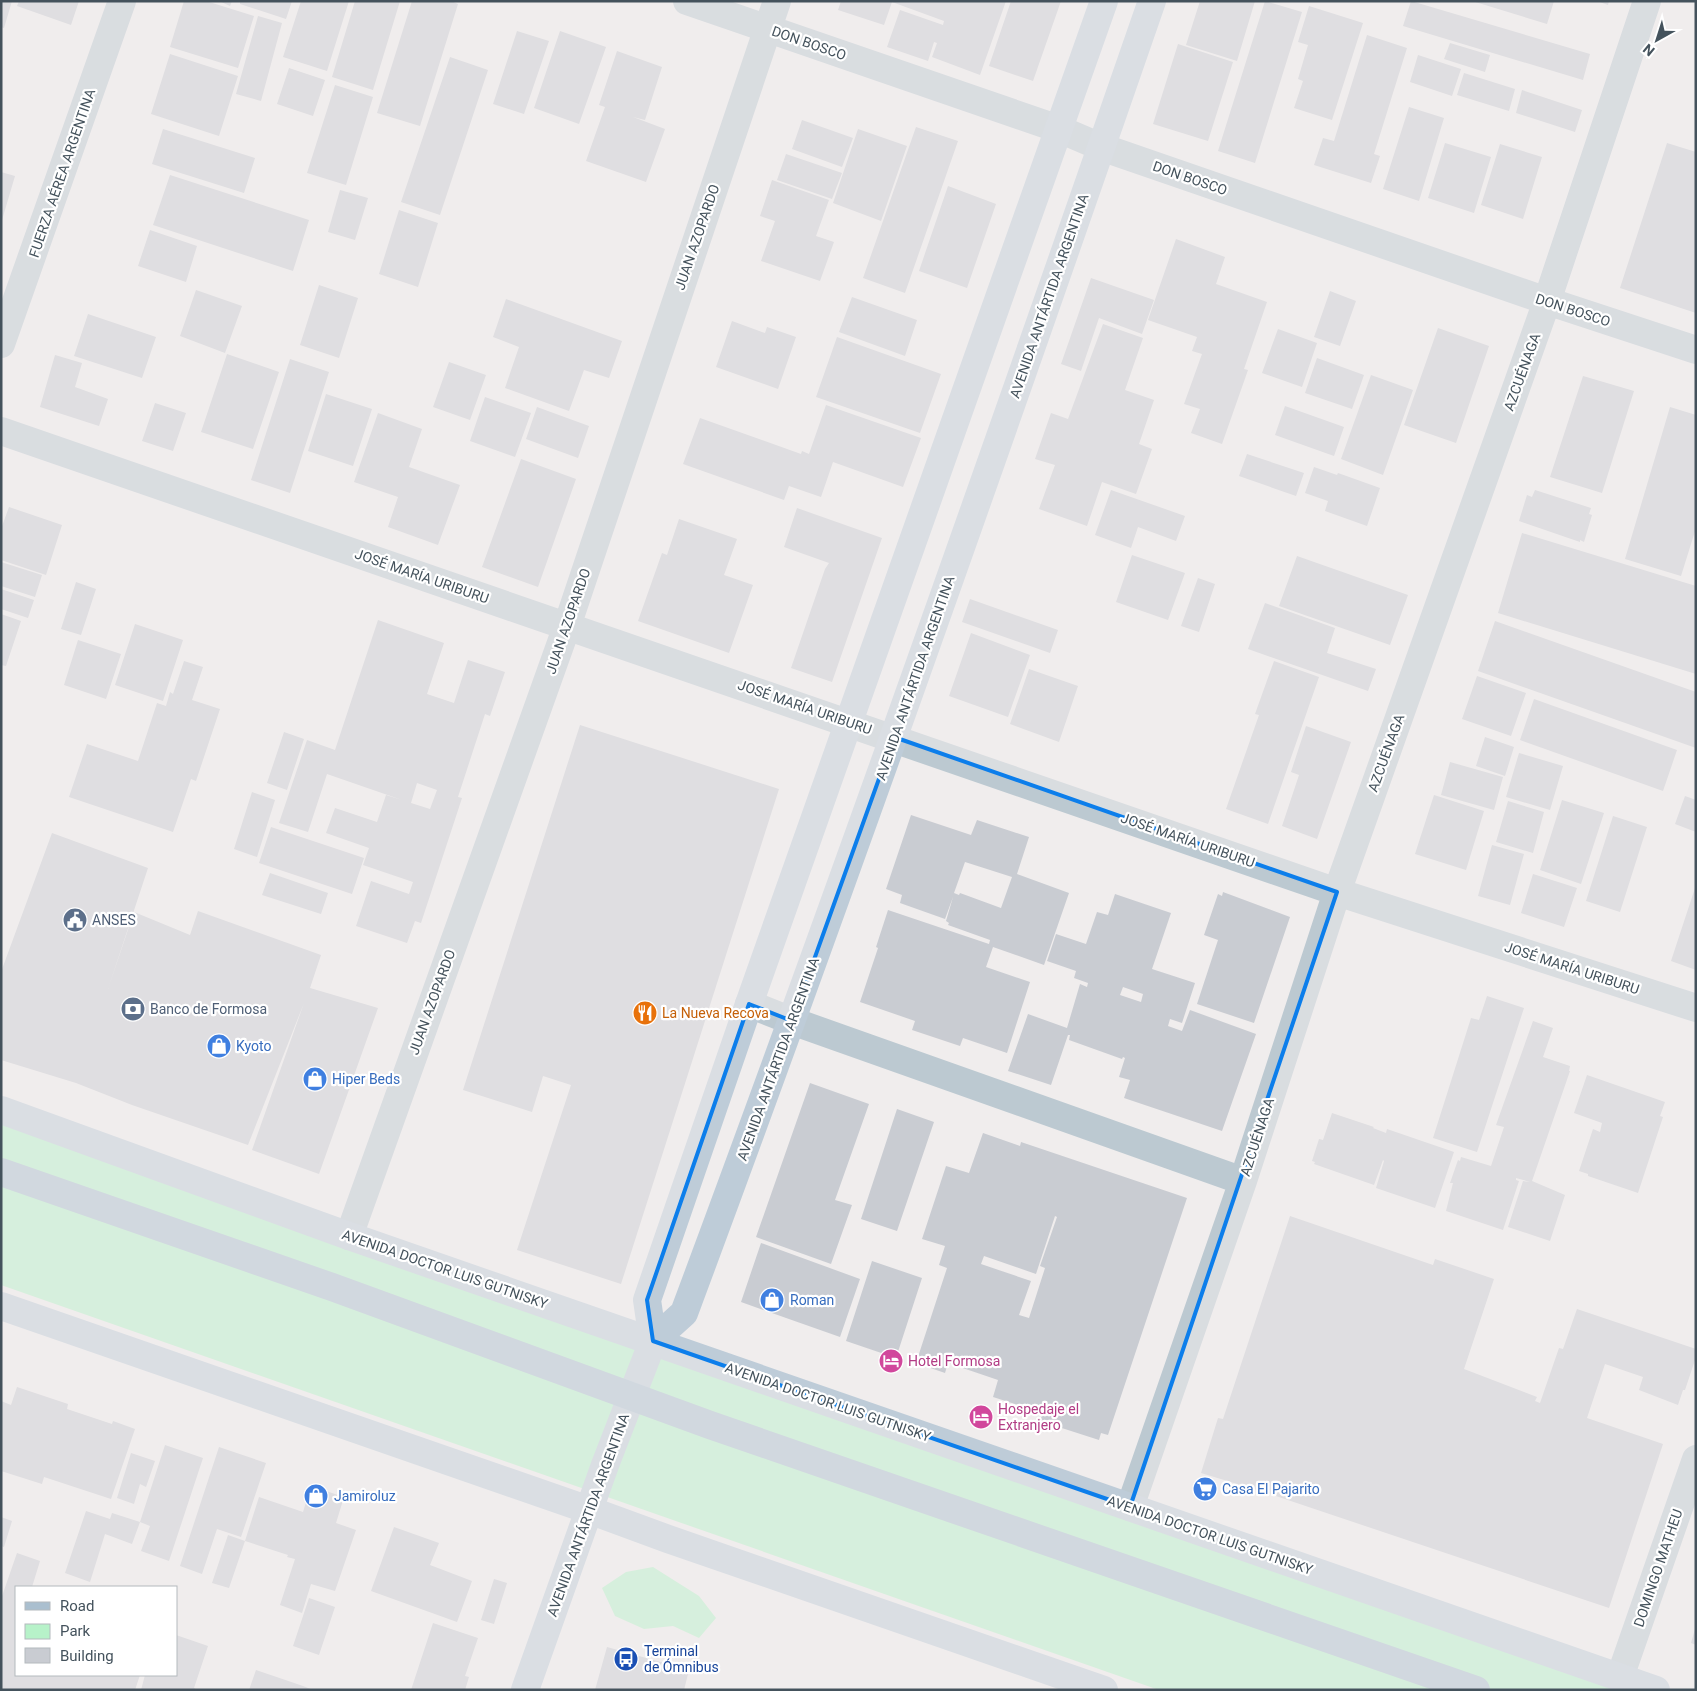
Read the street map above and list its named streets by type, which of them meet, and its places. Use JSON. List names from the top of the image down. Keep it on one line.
{"streets":{"main road":["AVENIDA ANTÁRTIDA ARGENTINA","AVENIDA DOCTOR LUIS GUTNISKY"],"street":["DON BOSCO","FUERZA AÉREA ARGENTINA","JUAN AZOPARDO","AZCUÉNAGA","JOSÉ MARÍA URIBURU","DOMINGO MATHEU"]},"crossings":[["DON BOSCO","JUAN AZOPARDO"],["DON BOSCO","AVENIDA ANTÁRTIDA ARGENTINA"],["DON BOSCO","AZCUÉNAGA"],["JUAN AZOPARDO","JOSÉ MARÍA URIBURU"],["JUAN AZOPARDO","AVENIDA DOCTOR LUIS GUTNISKY"],["AVENIDA ANTÁRTIDA ARGENTINA","JOSÉ MARÍA URIBURU"],["AVENIDA ANTÁRTIDA ARGENTINA","AVENIDA DOCTOR LUIS GUTNISKY"],["AZCUÉNAGA","JOSÉ MARÍA URIBURU"],["AZCUÉNAGA","AVENIDA DOCTOR LUIS GUTNISKY"],["AVENIDA DOCTOR LUIS GUTNISKY","DOMINGO MATHEU"]],"places":{"public building":["ANSES"],"bank":["Banco de Formosa"],"restaurant":["La Nueva Recova"],"shop":["Kyoto","Hiper Beds","Roman","Jamiroluz"],"hotel":["Hotel Formosa","Hospedaje el Extranjero"],"supermarket":["Casa El Pajarito"],"bus stop":["Terminal de Ómnibus"]},"legend":["Road","Park","Building"],"north":"bottom left"}
